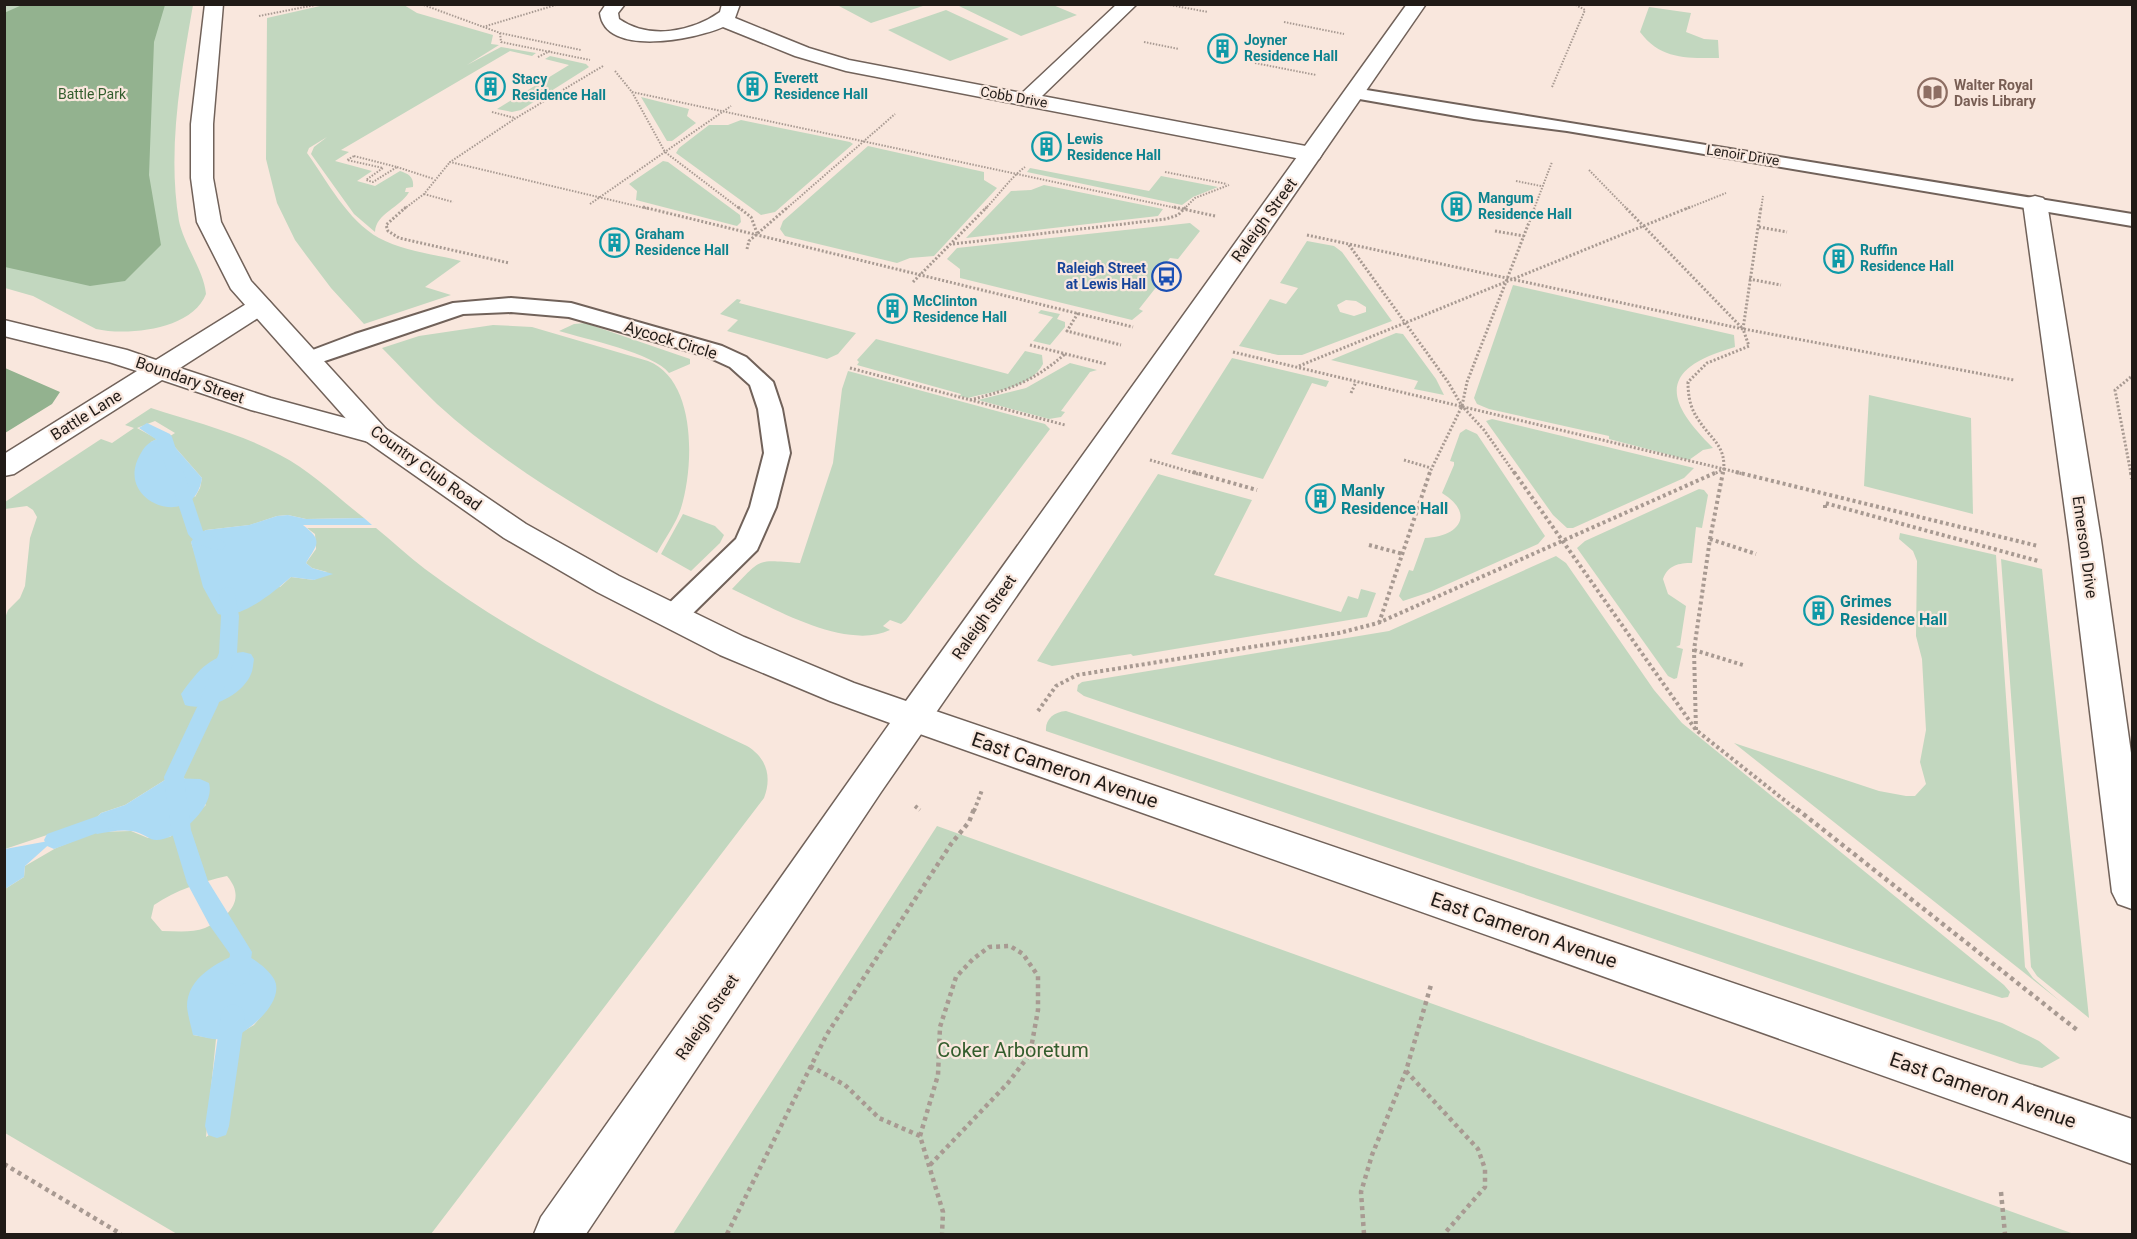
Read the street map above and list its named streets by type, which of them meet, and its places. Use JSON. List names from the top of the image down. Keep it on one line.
{"streets":{"street":["Cobb Drive","Raleigh Street","Boundary Street","Battle Lane","Country Club Road","Emerson Drive","East Cameron Avenue"],"lane":["Lenoir Drive","Aycock Circle"]},"crossings":[["Cobb Drive","Raleigh Street"],["Lenoir Drive","Raleigh Street"],["Lenoir Drive","Emerson Drive"],["Raleigh Street","Country Club Road"],["Raleigh Street","East Cameron Avenue"],["Aycock Circle","Country Club Road"],["Boundary Street","Battle Lane"],["Boundary Street","Country Club Road"],["Battle Lane","Country Club Road"],["Country Club Road","East Cameron Avenue"]],"parks":["Battle Park","Coker Arboretum"],"places":{"building":["Joyner Residence Hall","Everett Residence Hall","Stacy Residence Hall","Lewis Residence Hall","Mangum Residence Hall","Graham Residence Hall","Ruffin Residence Hall","McClinton Residence Hall","Manly Residence Hall","Grimes Residence Hall"],"library":["Walter Royal Davis Library"],"bus stop":["Raleigh Street at Lewis Hall"]}}
